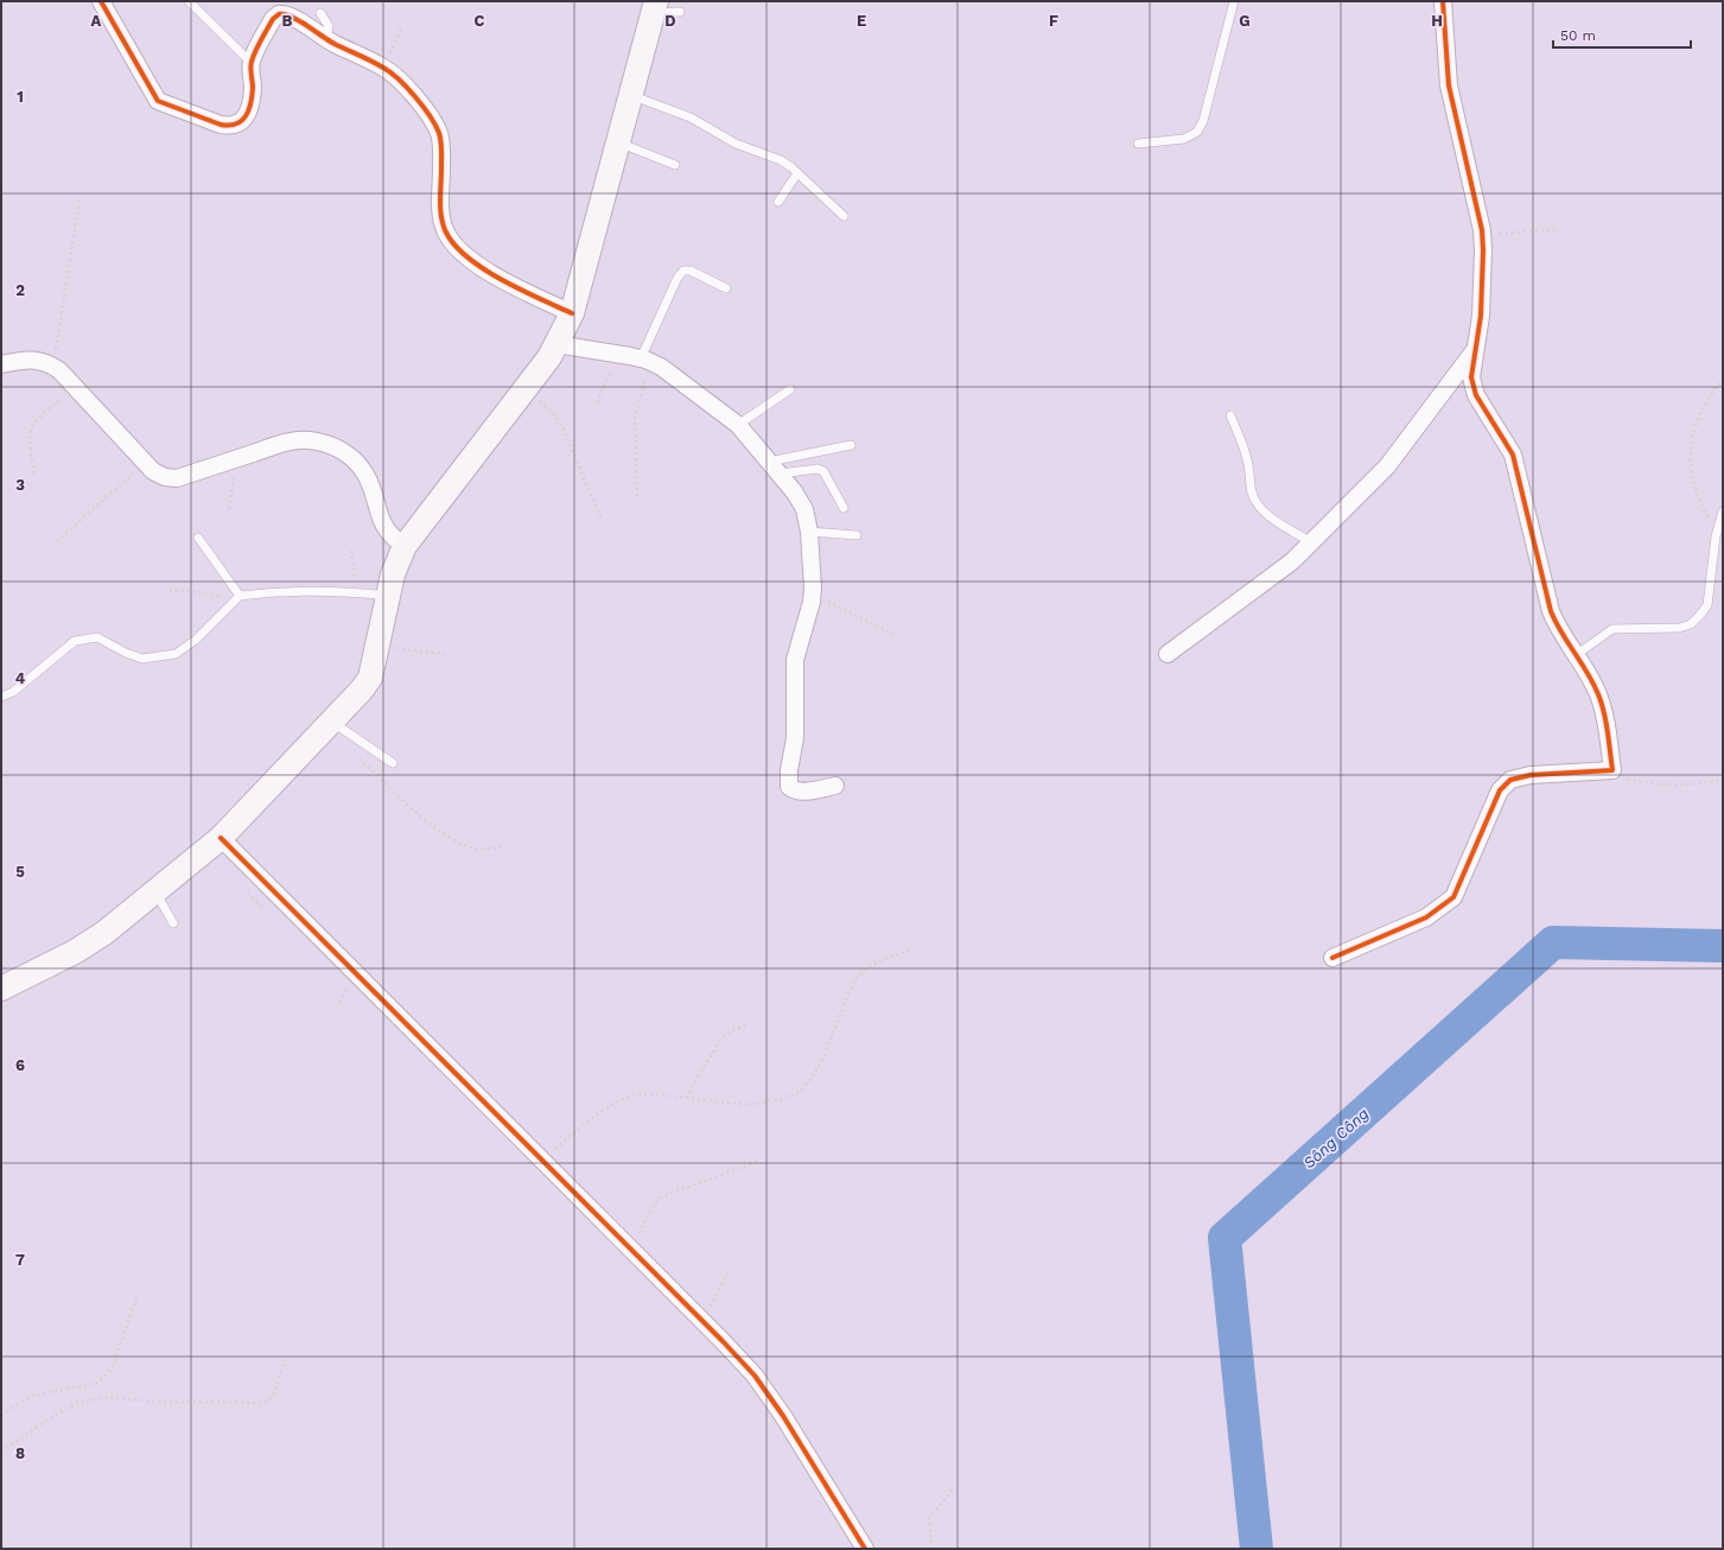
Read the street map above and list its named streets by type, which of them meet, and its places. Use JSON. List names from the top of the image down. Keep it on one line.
{"water":["Sông Công"],"scale_bar":"50 m","grid":{"columns":["A","B","C","D","E","F","G","H"],"rows":["1","2","3","4","5","6","7","8"]}}
